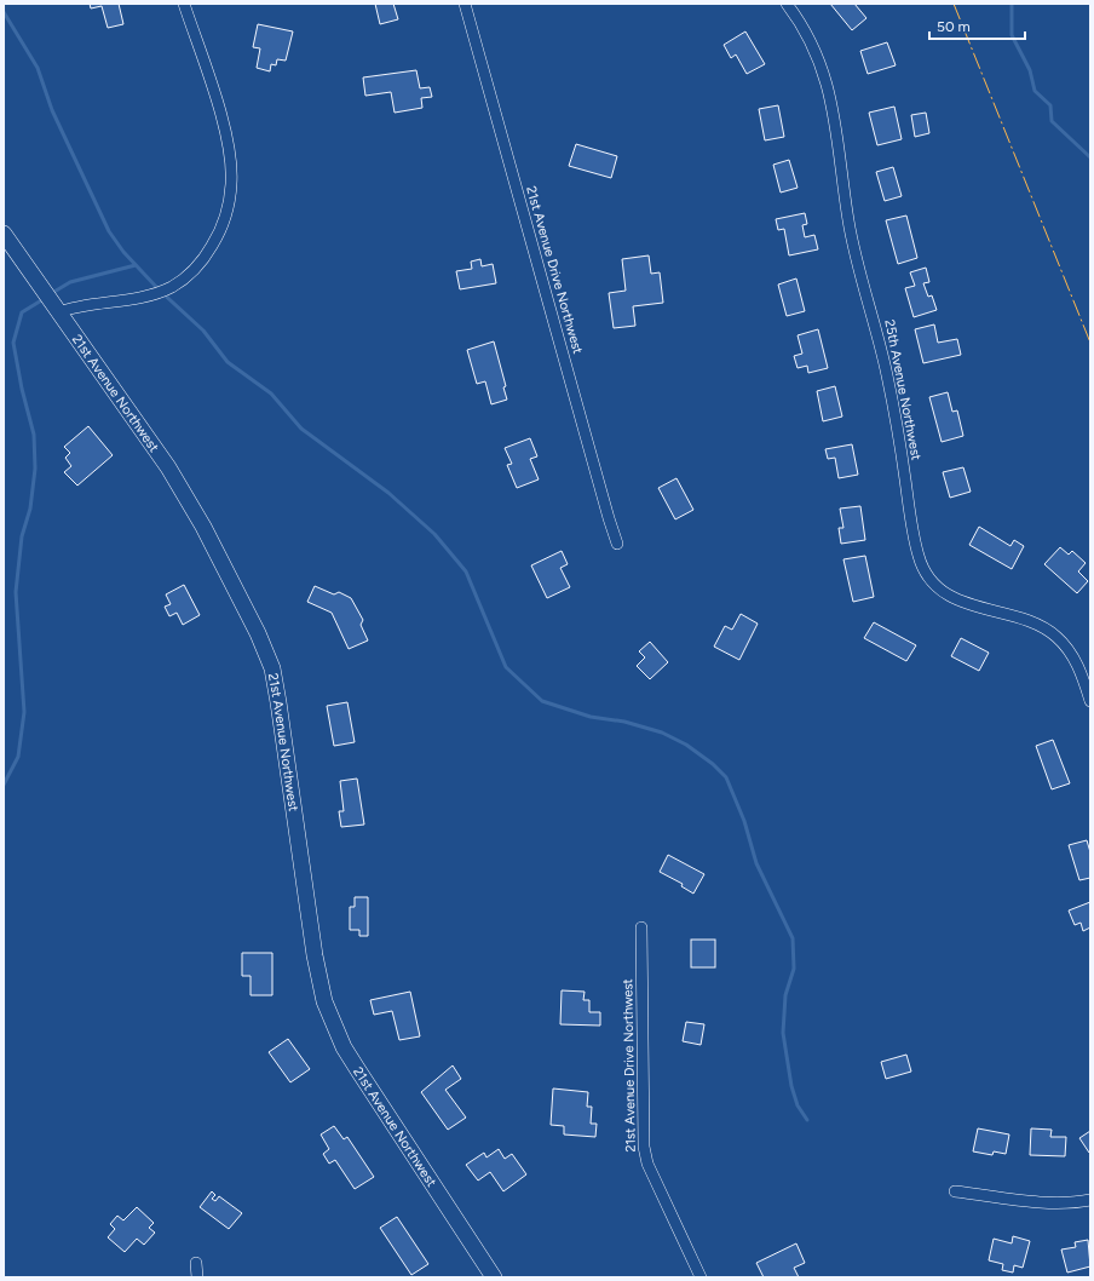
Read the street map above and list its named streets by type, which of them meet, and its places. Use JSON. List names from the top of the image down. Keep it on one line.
{"streets":{"street":["21st Avenue Drive Northwest","25th Avenue Northwest","21st Avenue Northwest"]},"scale_bar":"50 m"}
